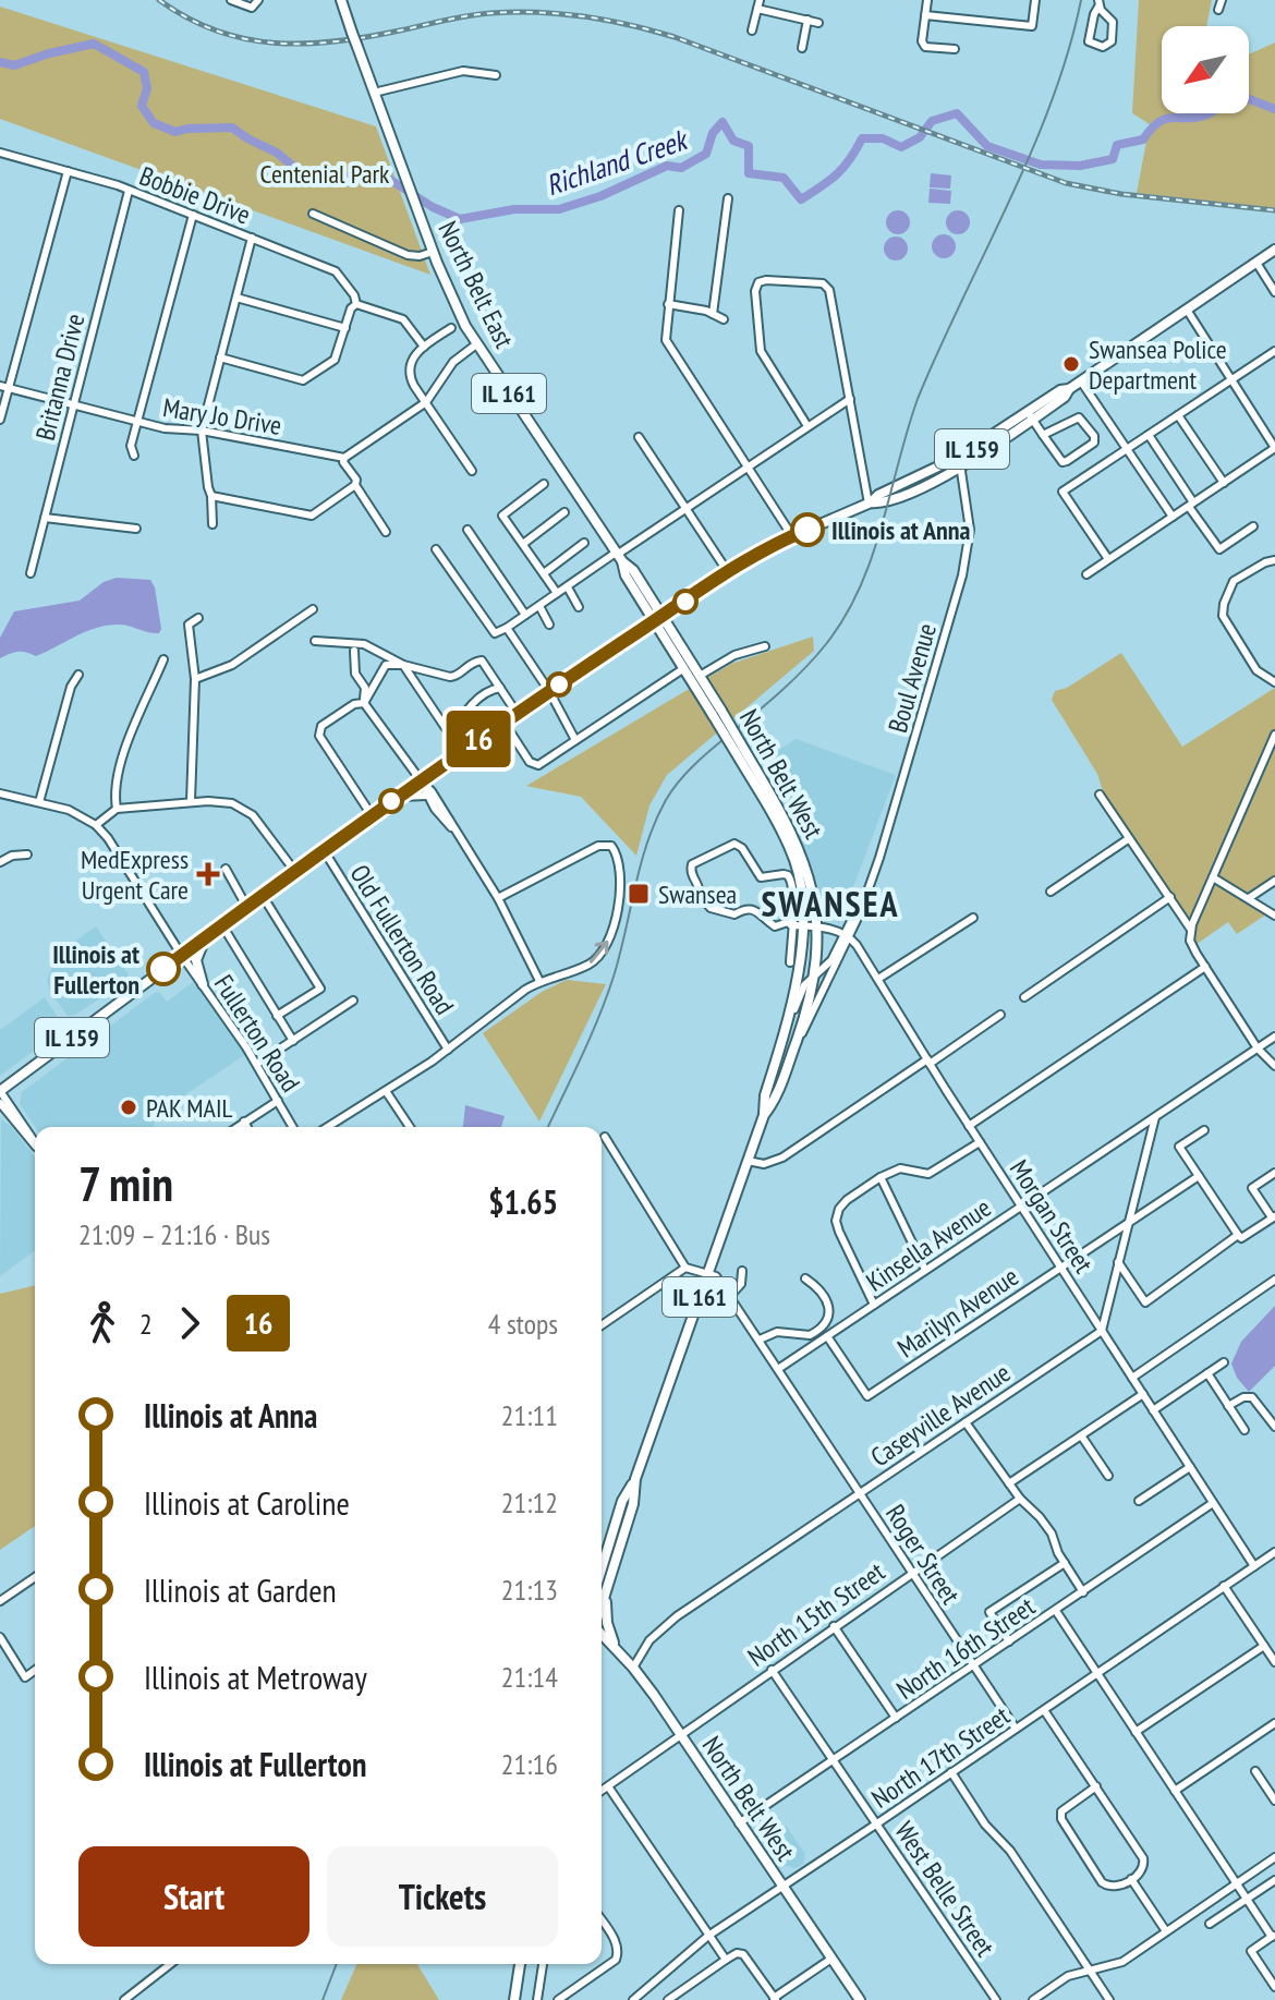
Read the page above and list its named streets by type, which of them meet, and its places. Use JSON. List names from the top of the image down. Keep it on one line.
{"streets":{"main road":["North Belt East","IL 161","IL 159","North Belt West"],"street":["Bobbie Drive","Britanna Drive","Mary Jo Drive","Boul Avenue","Old Fullerton Road","Fullerton Road","Morgan Street","Kinsella Avenue","Marilyn Avenue","Caseyville Avenue","Roger Street","North 15th Street","North 16th Street","North 17th Street","West Belle Street"]},"crossings":[["Bobbie Drive","Britanna Drive"],["North Belt East","IL 159"],["North Belt East","North Belt West"],["Britanna Drive","Mary Jo Drive"],["IL 159","Boul Avenue"],["IL 159","North Belt West"],["IL 159","Old Fullerton Road"],["IL 159","Fullerton Road"],["Boul Avenue","North Belt West"],["Boul Avenue","Morgan Street"],["North Belt West","Caseyville Avenue"],["North Belt West","Roger Street"],["North Belt West","North 15th Street"],["North Belt West","North 16th Street"],["North Belt West","North 17th Street"],["Morgan Street","Kinsella Avenue"],["Morgan Street","Marilyn Avenue"],["Morgan Street","Caseyville Avenue"],["Morgan Street","North 16th Street"],["Morgan Street","North 17th Street"],["Kinsella Avenue","Marilyn Avenue"],["Kinsella Avenue","Roger Street"],["Caseyville Avenue","Roger Street"],["Roger Street","North 15th Street"],["Roger Street","North 16th Street"],["Roger Street","North 17th Street"],["North 15th Street","West Belle Street"],["North 16th Street","West Belle Street"],["North 17th Street","West Belle Street"]],"districts":["SWANSEA"],"water":["Richland Creek"],"parks":["Centenial Park"],"places":{"other":["Swansea Police Department","Illinois at Anna","Illinois at Fullerton","PAK MAIL"],"health":["MedExpress Urgent Care"],"transit":["Swansea"]},"lines":["bus line 16"],"north":"bottom left","page":{"on_map":"16","heading":["7 min","21:09 – 21:16 · Bus","$1.65"],"legs":["2","16","4 stops"],"list":[{"name":"Illinois at Anna","value":"21:11"},{"name":"Illinois at Caroline","value":"21:12"},{"name":"Illinois at Garden","value":"21:13"},{"name":"Illinois at Metroway","value":"21:14"},{"name":"Illinois at Fullerton","value":"21:16"}],"buttons":["Start","Tickets"]}}
